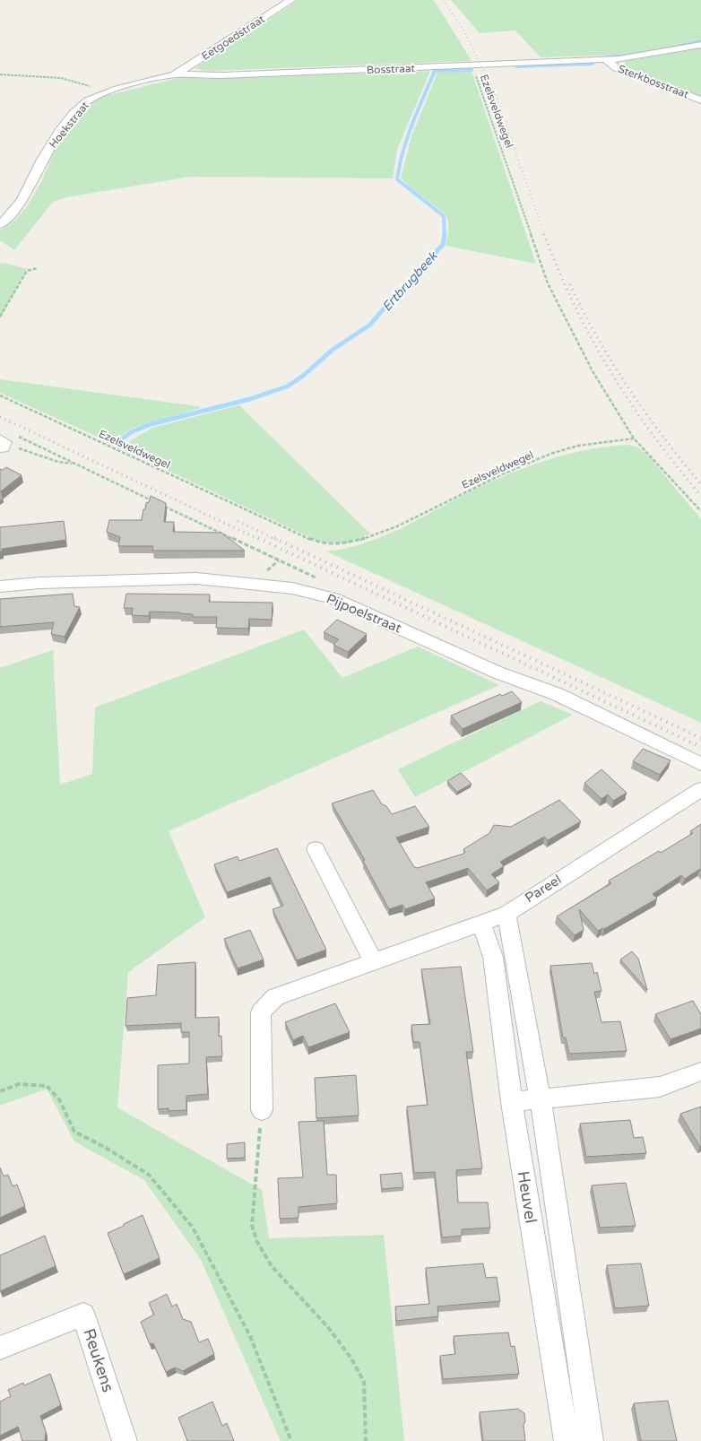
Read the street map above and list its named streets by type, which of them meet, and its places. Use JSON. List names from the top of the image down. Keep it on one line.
{"streets":{"street":["Eetgoedstraat","Bosstraat","Sterkbosstraat","Hoekstraat","Pijpoelstraat","Pareel","Heuvel","Reukens"],"path":["Ezelsveldwegel"]},"crossings":[["Eetgoedstraat","Bosstraat"],["Eetgoedstraat","Hoekstraat"],["Bosstraat","Sterkbosstraat"],["Bosstraat","Ezelsveldwegel"],["Bosstraat","Hoekstraat"],["Pareel","Heuvel"]],"water":["Ertbrugbeek"]}
